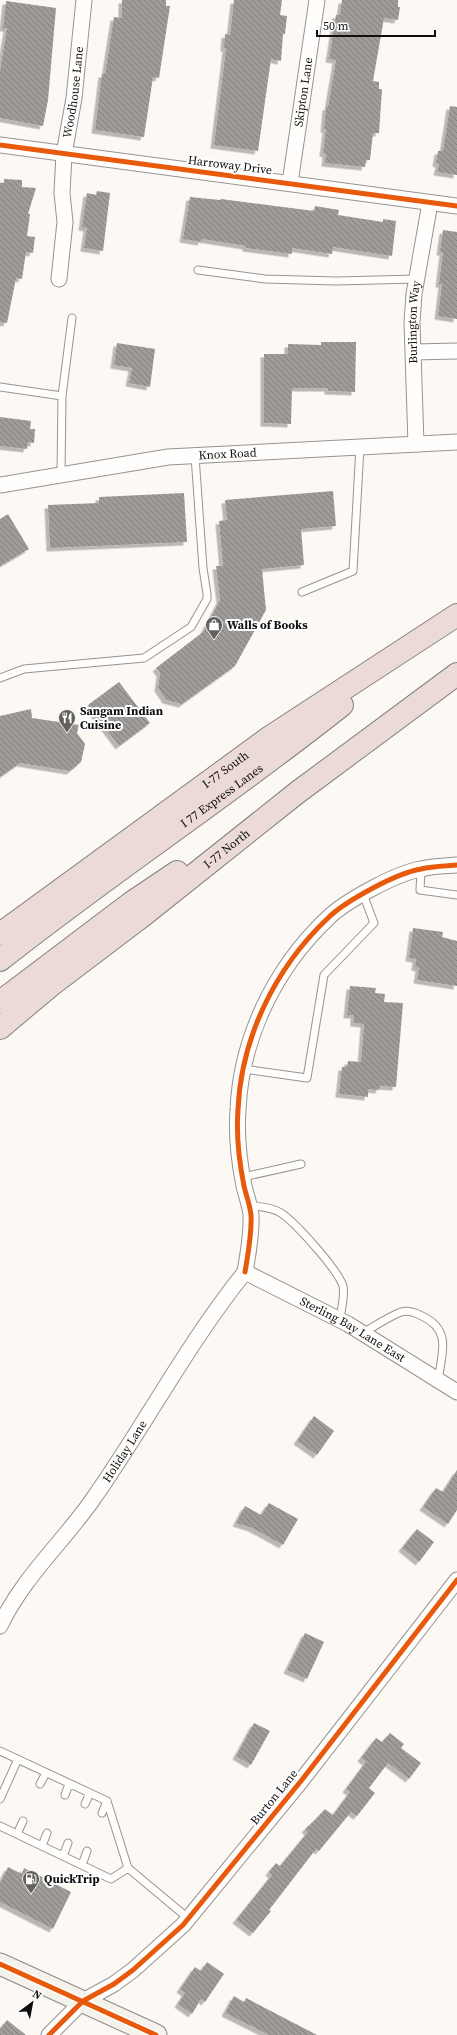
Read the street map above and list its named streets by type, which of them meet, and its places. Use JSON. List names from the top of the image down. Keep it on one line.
{"streets":{"highway":["I-77 South","I 77 Express Lanes","I-77 North"],"street":["Skipton Lane","Woodhouse Lane","Harroway Drive","Burlington Way","Knox Road","Sterling Bay Lane East","Holiday Lane","Burton Lane"]},"crossings":[["Skipton Lane","Harroway Drive"],["Woodhouse Lane","Harroway Drive"],["Harroway Drive","Burlington Way"],["Burlington Way","Knox Road"],["I-77 South","I 77 Express Lanes"],["Sterling Bay Lane East","Holiday Lane"]],"places":{"shop":["Walls of Books"],"restaurant":["Sangam Indian Cuisine"],"fuel station":["QuickTrip"]},"scale_bar":"50 m","north":"top right"}
